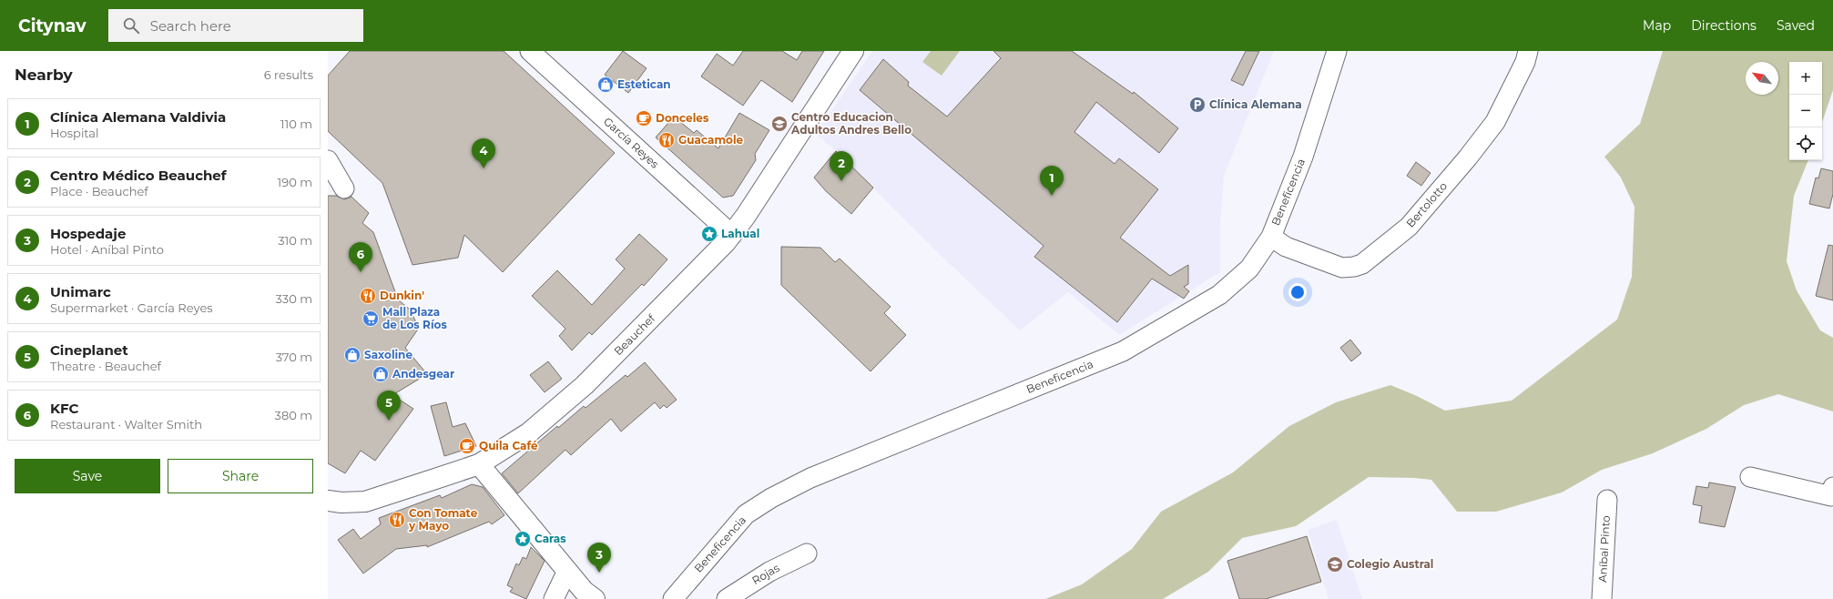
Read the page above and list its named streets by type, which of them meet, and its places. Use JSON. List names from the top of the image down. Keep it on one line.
{"streets":{"main road":["Beauchef"],"street":["García Reyes","Beneficencia","Bertolotto","Aníbal Pinto","Rojas"]},"crossings":[["García Reyes","Beauchef"],["Beneficencia","Bertolotto"]],"places":{"shop":["Estetican","Saxoline","Andesgear"],"parking":["Clínica Alemana"],"cafe":["Donceles","Quila Café"],"school or university":["Centro Educacion Adultos Andres Bello","Colegio Austral"],"restaurant":["Guacamole","Dunkin'","Con Tomate y Mayo"],"place":["Lahual","Caras"],"supermarket":["Mall Plaza de Los Ríos"]},"north":"top left","page":{"header":"Citynav","search":"Search here","nav":["Map","Directions","Saved"],"heading":["Nearby","6 results"],"map_buttons":["+","−"],"list":[{"mark":"1","name":"Clínica Alemana Valdivia","note":"Hospital","value":"110 m"},{"mark":"2","name":"Centro Médico Beauchef","note":"Place · Beauchef","value":"190 m"},{"mark":"3","name":"Hospedaje","note":"Hotel · Aníbal Pinto","value":"310 m"},{"mark":"4","name":"Unimarc","note":"Supermarket · García Reyes","value":"330 m"},{"mark":"5","name":"Cineplanet","note":"Theatre · Beauchef","value":"370 m"},{"mark":"6","name":"KFC","note":"Restaurant · Walter Smith","value":"380 m"}],"pins":["4","2","1","6","5","3"],"buttons":["Save","Share"]}}
